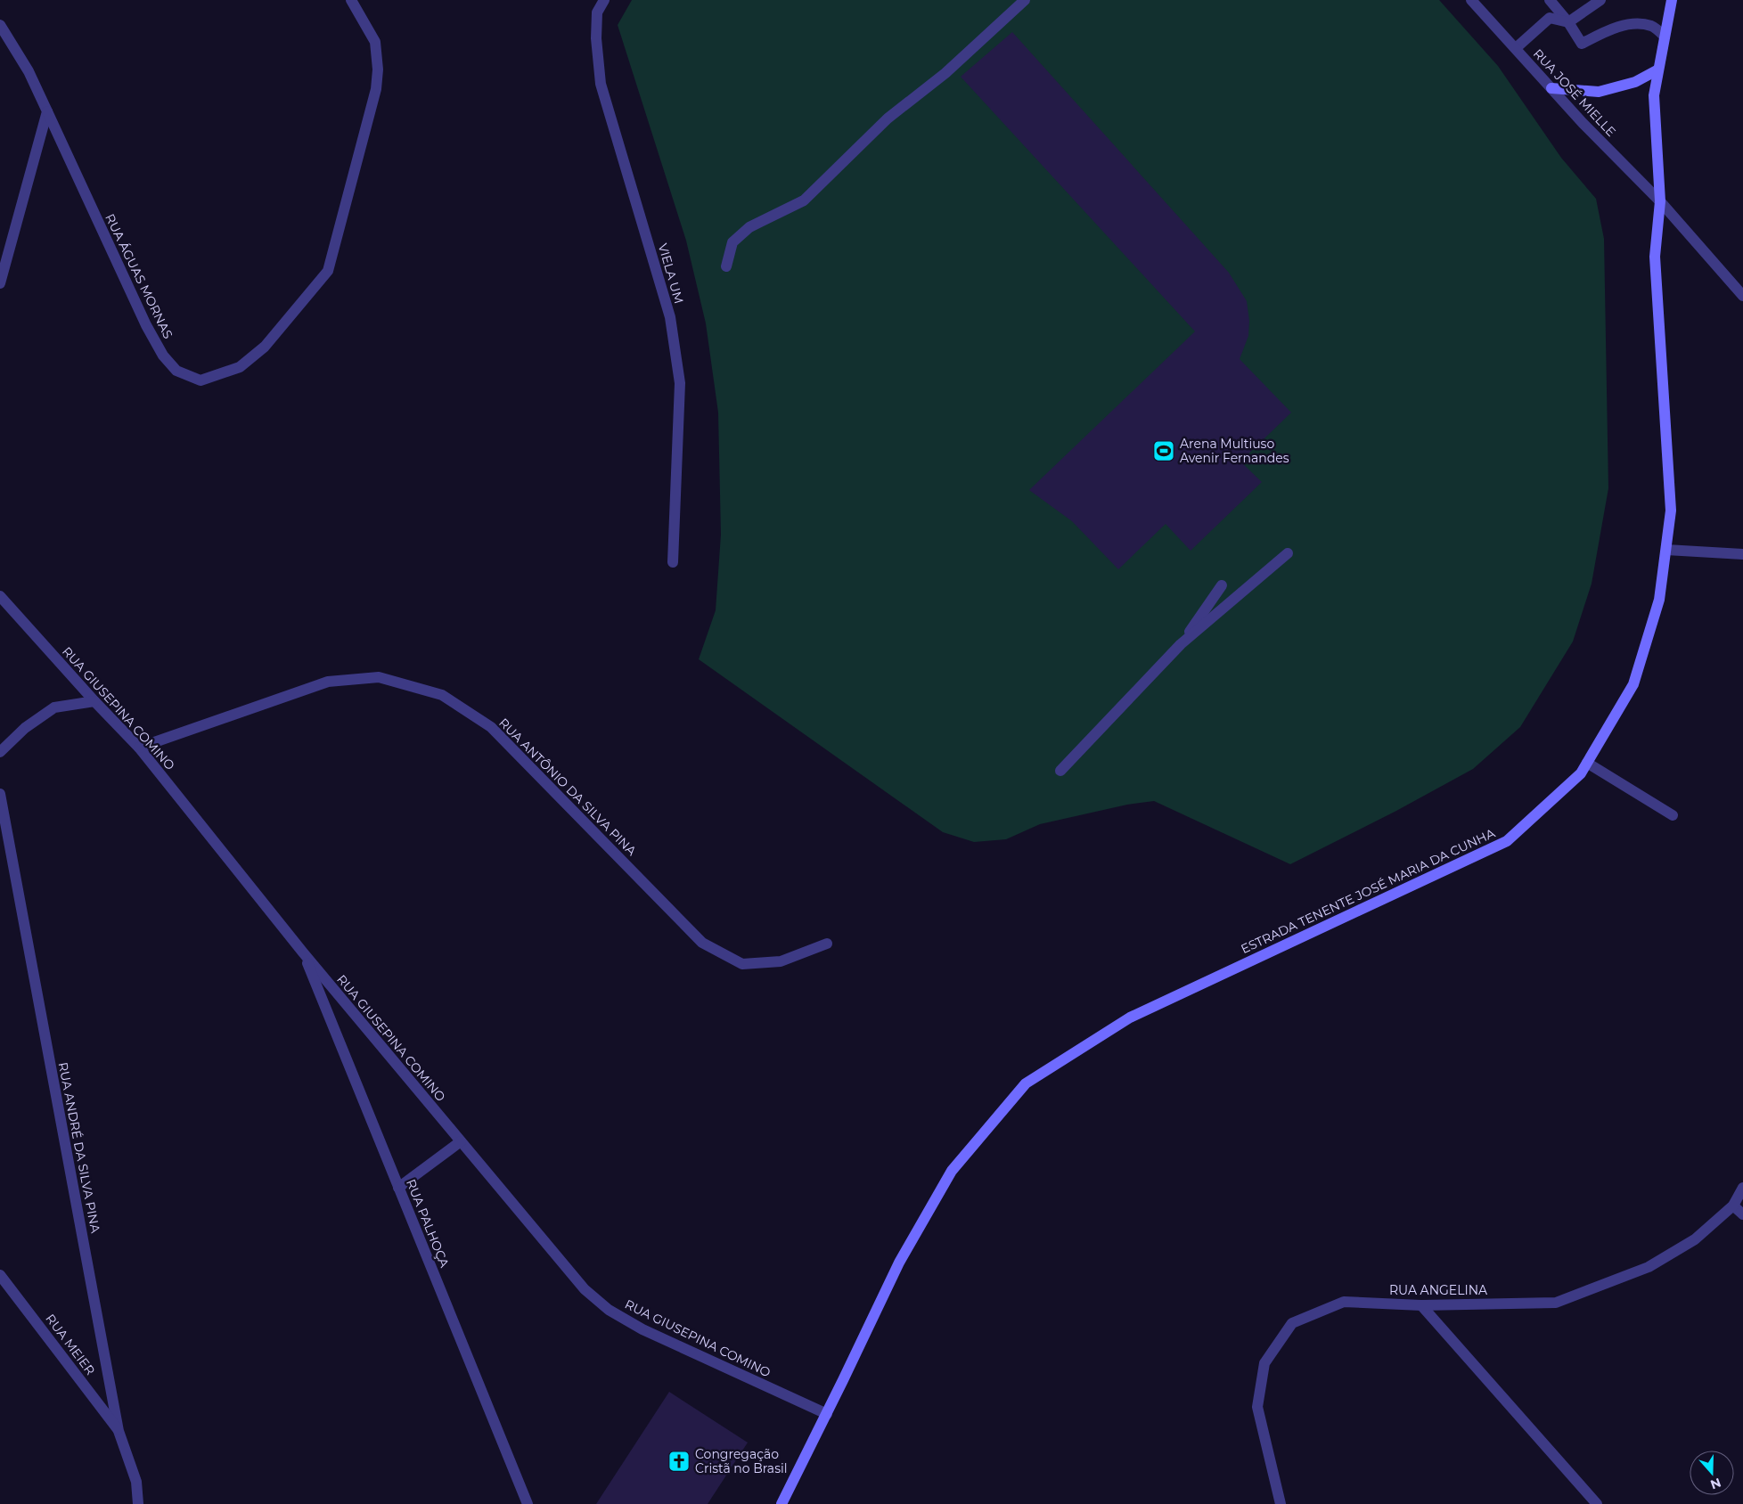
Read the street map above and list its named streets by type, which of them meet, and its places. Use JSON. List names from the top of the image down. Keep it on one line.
{"streets":{"main road":["ESTRADA TENENTE JOSÉ MARIA DA CUNHA"],"street":["RUA JOSÉ MIELLE","VIELA UM","RUA ÁGUAS MORNAS","RUA GIUSEPINA COMINO","RUA ANTÔNIO DA SILVA PINA","RUA ANDRÉ DA SILVA PINA","RUA PALHOÇA","RUA ANGELINA","RUA MEIER"]},"crossings":[["RUA JOSÉ MIELLE","ESTRADA TENENTE JOSÉ MARIA DA CUNHA"],["RUA GIUSEPINA COMINO","RUA ANTÔNIO DA SILVA PINA"],["RUA GIUSEPINA COMINO","ESTRADA TENENTE JOSÉ MARIA DA CUNHA"],["RUA GIUSEPINA COMINO","RUA PALHOÇA"],["RUA ANDRÉ DA SILVA PINA","RUA MEIER"]],"places":{"sports":["Arena Multiuso Avenir Fernandes"],"church":["Congregação Cristã no Brasil"]},"north":"bottom"}
